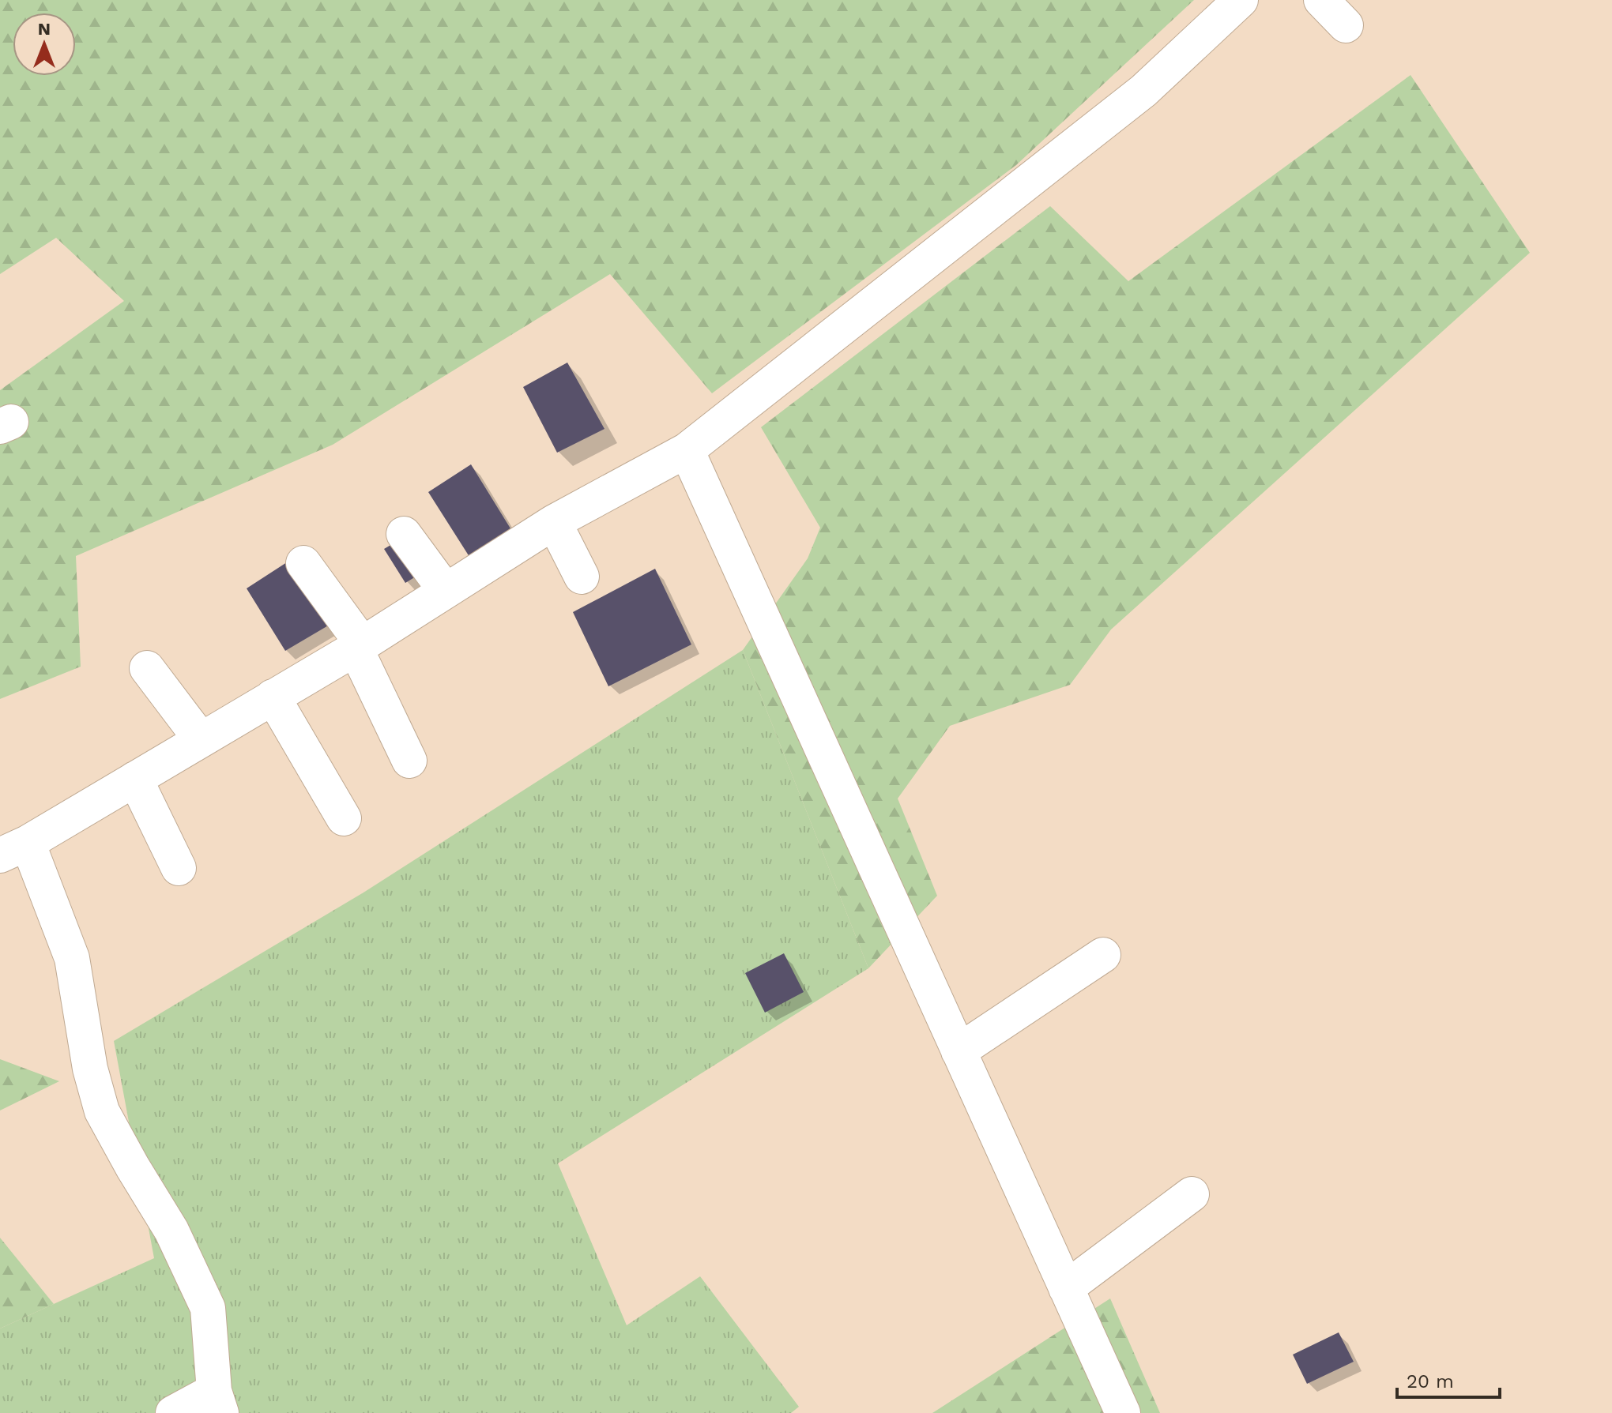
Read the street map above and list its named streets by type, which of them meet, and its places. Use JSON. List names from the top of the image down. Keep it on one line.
{"scale_bar":"20 m","north":"top"}
